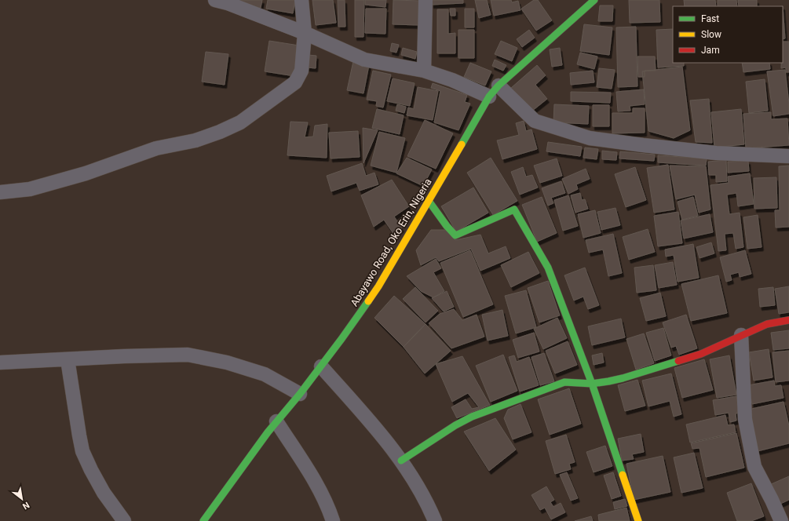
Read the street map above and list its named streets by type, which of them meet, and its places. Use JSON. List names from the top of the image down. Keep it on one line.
{"streets":{"street":["Abayawo Road, Oko Erin, Nigeria"]},"legend":["Fast","Slow","Jam"],"north":"bottom right"}
